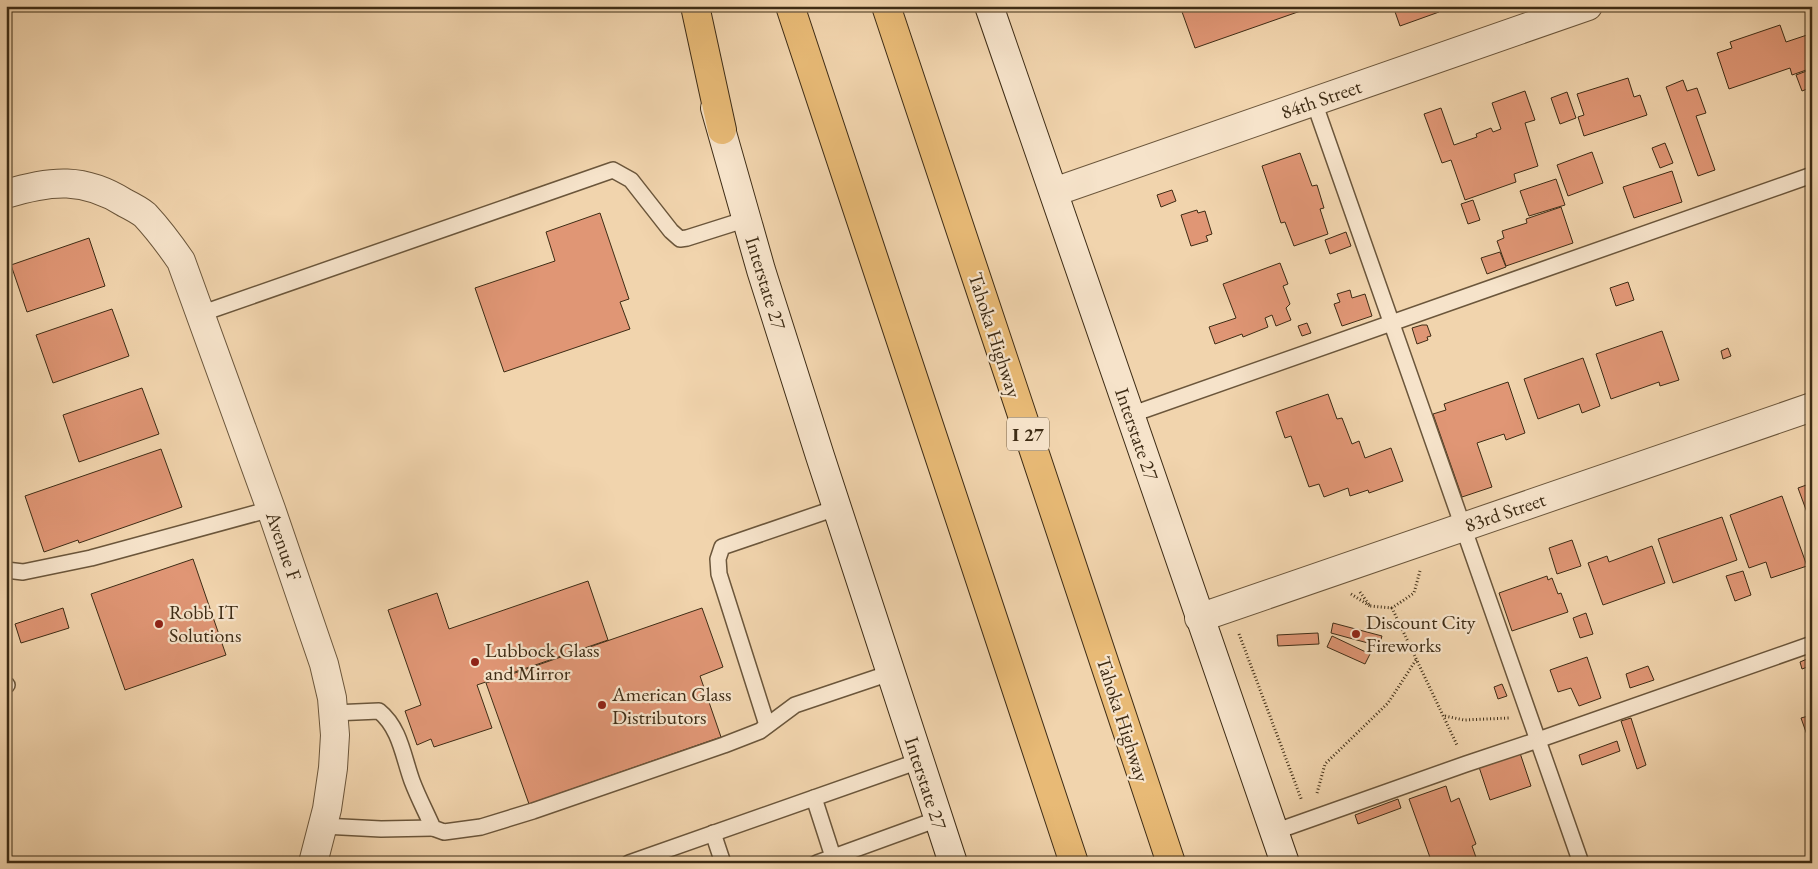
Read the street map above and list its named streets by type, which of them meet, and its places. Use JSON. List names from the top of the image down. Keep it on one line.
{"streets":{"highway":["Tahoka Highway","I 27"],"street":["84th Street","Interstate 27","83rd Street","Avenue F"]},"crossings":[["84th Street","Interstate 27"],["Interstate 27","83rd Street"]],"places":["Robb IT Solutions","Discount City Fireworks","Lubbock Glass and Mirror","American Glass Distributors"]}
